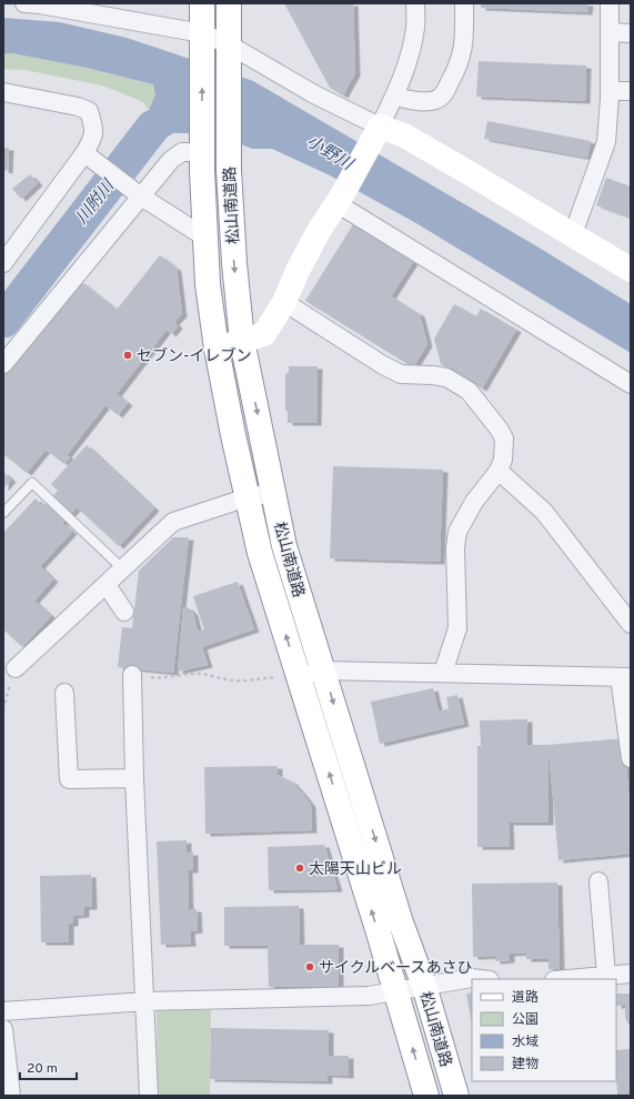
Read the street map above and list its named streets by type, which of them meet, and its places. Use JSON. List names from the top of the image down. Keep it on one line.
{"streets":{"main road":["松山南道路"]},"water":["小野川","川附川"],"places":["セブン-イレブン","太陽天山ビル","サイクルベースあさひ"],"legend":["道路","公園","水域","建物"],"scale_bar":"20 m"}
